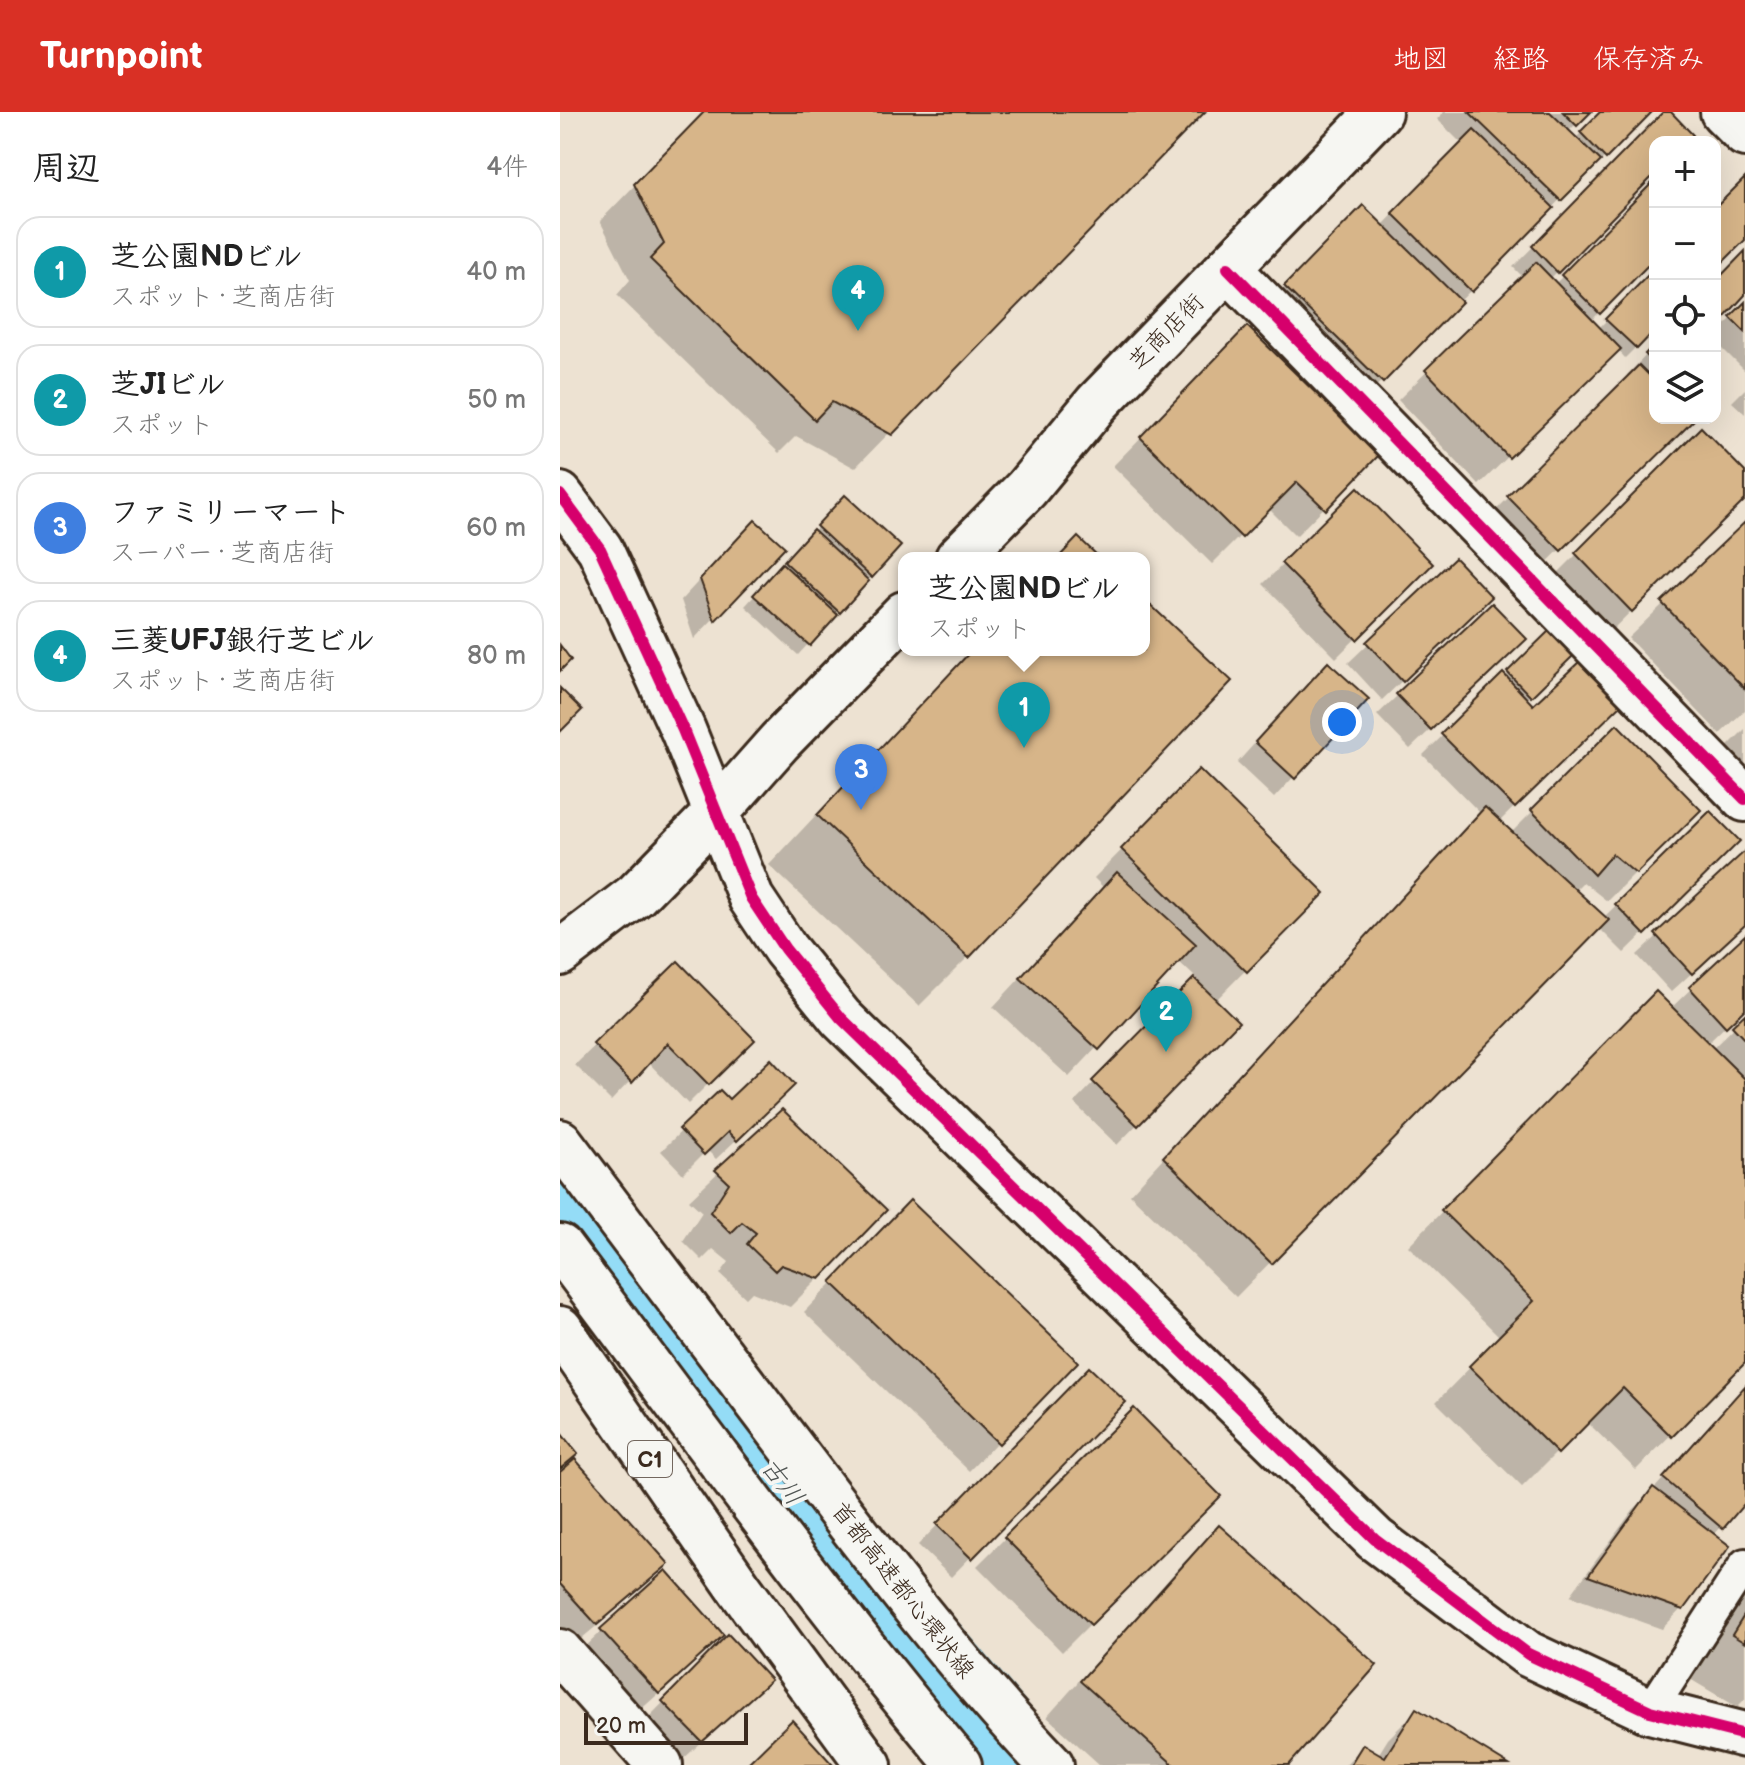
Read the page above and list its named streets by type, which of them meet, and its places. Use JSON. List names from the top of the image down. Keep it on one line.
{"streets":{"main road":["芝商店街","C1","首都高速都心環状線"]},"water":["古川"],"scale_bar":"20 m","page":{"header":"Turnpoint","nav":["地図","経路","保存済み"],"heading":["周辺","4件"],"map_buttons":["+","−"],"list":[{"mark":"1","name":"芝公園NDビル","note":"スポット · 芝商店街","value":"40 m"},{"mark":"2","name":"芝JIビル","note":"スポット","value":"50 m"},{"mark":"3","name":"ファミリーマート","note":"スーパー · 芝商店街","value":"60 m"},{"mark":"4","name":"三菱UFJ銀行芝ビル","note":"スポット · 芝商店街","value":"80 m"}],"pins":["4","1","3","2"],"popup":["芝公園NDビル","スポット"],"scale":"20 m"}}
